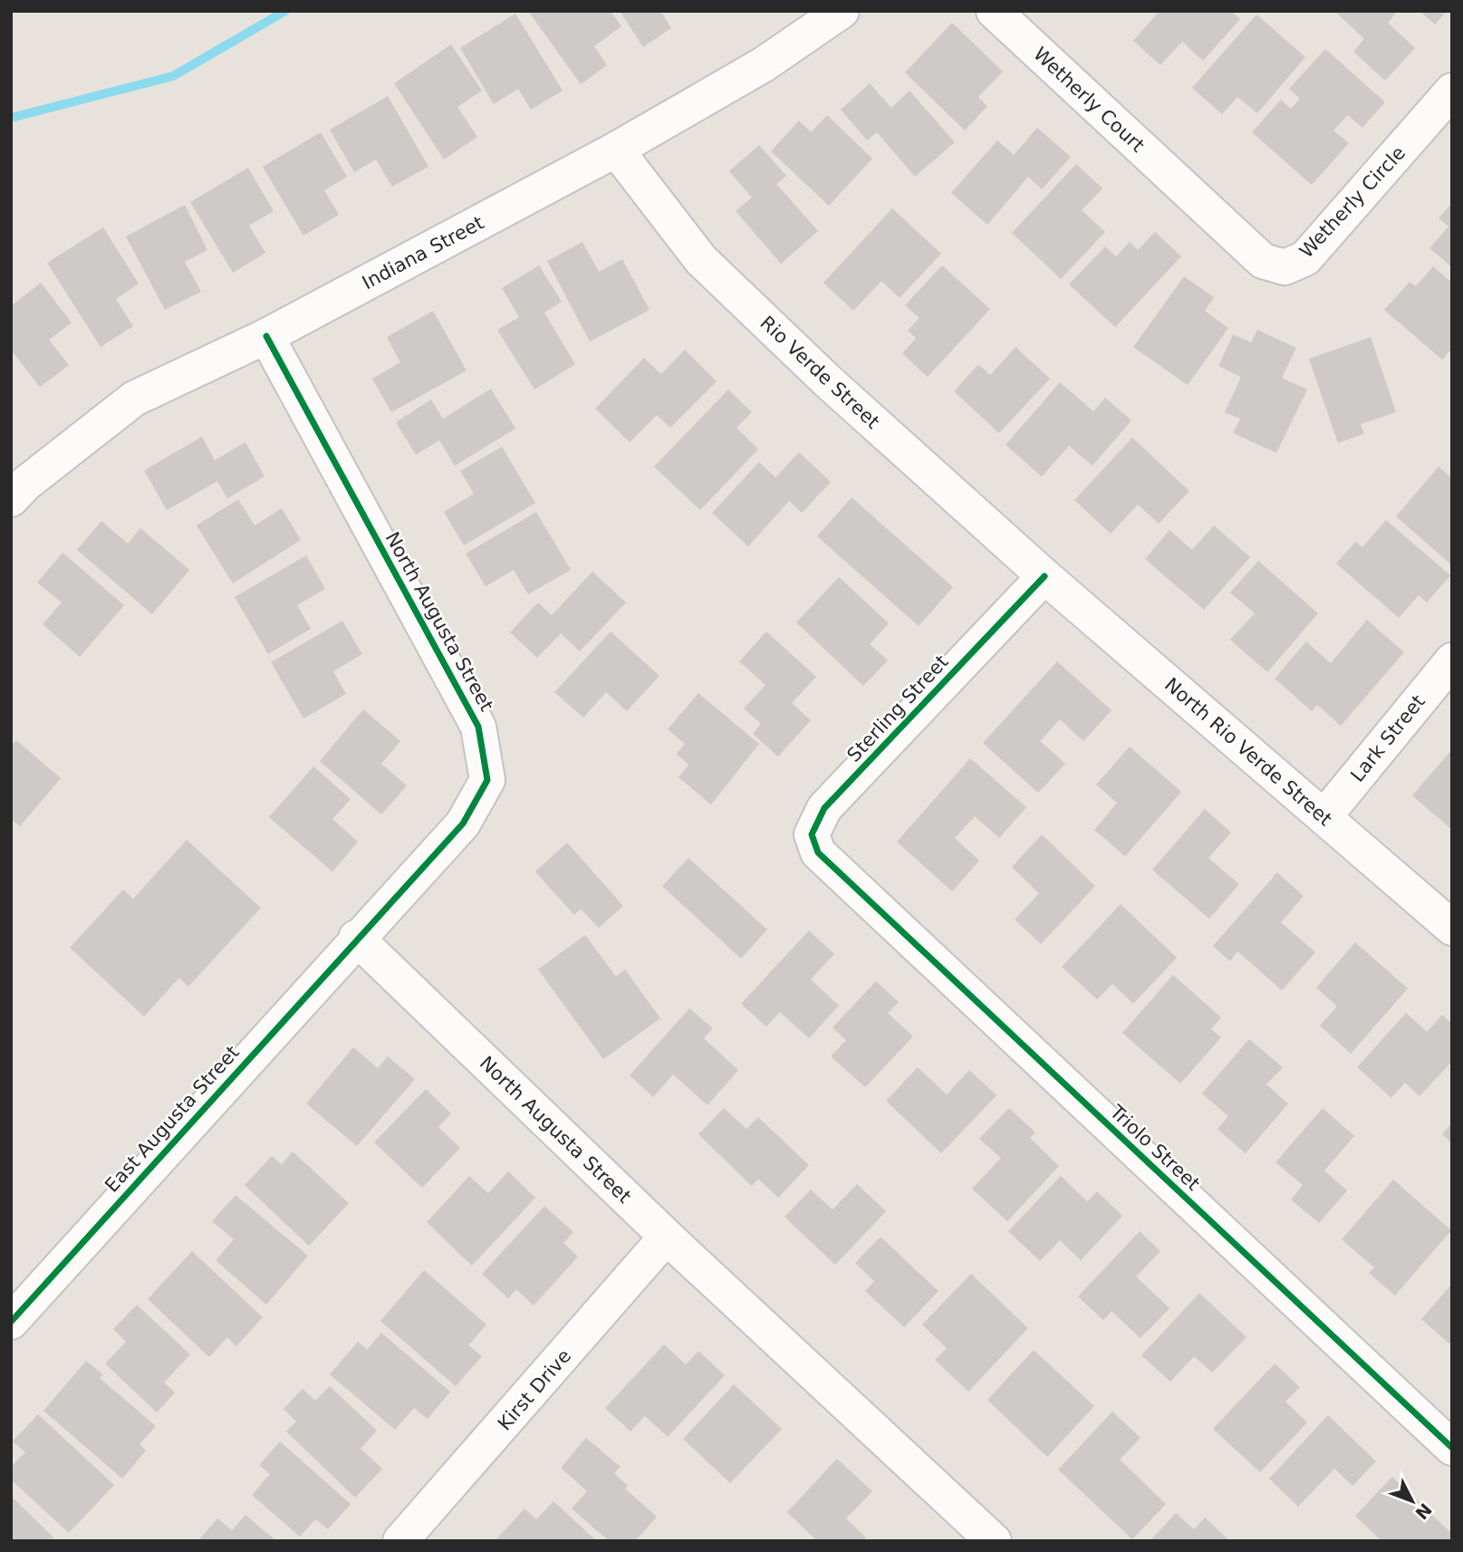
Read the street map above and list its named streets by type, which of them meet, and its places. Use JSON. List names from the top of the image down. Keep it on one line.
{"streets":{"street":["Wetherly Court","Wetherly Circle","Indiana Street","Rio Verde Street","North Augusta Street","Sterling Street","Lark Street","North Rio Verde Street","East Augusta Street","Triolo Street","Kirst Drive"]},"crossings":[["Wetherly Court","Wetherly Circle"],["Indiana Street","Rio Verde Street"],["Indiana Street","North Augusta Street"],["Rio Verde Street","Sterling Street"],["Rio Verde Street","North Rio Verde Street"],["North Augusta Street","East Augusta Street"],["North Augusta Street","Kirst Drive"],["Sterling Street","North Rio Verde Street"],["Sterling Street","Triolo Street"],["Lark Street","North Rio Verde Street"]],"north":"bottom right"}
